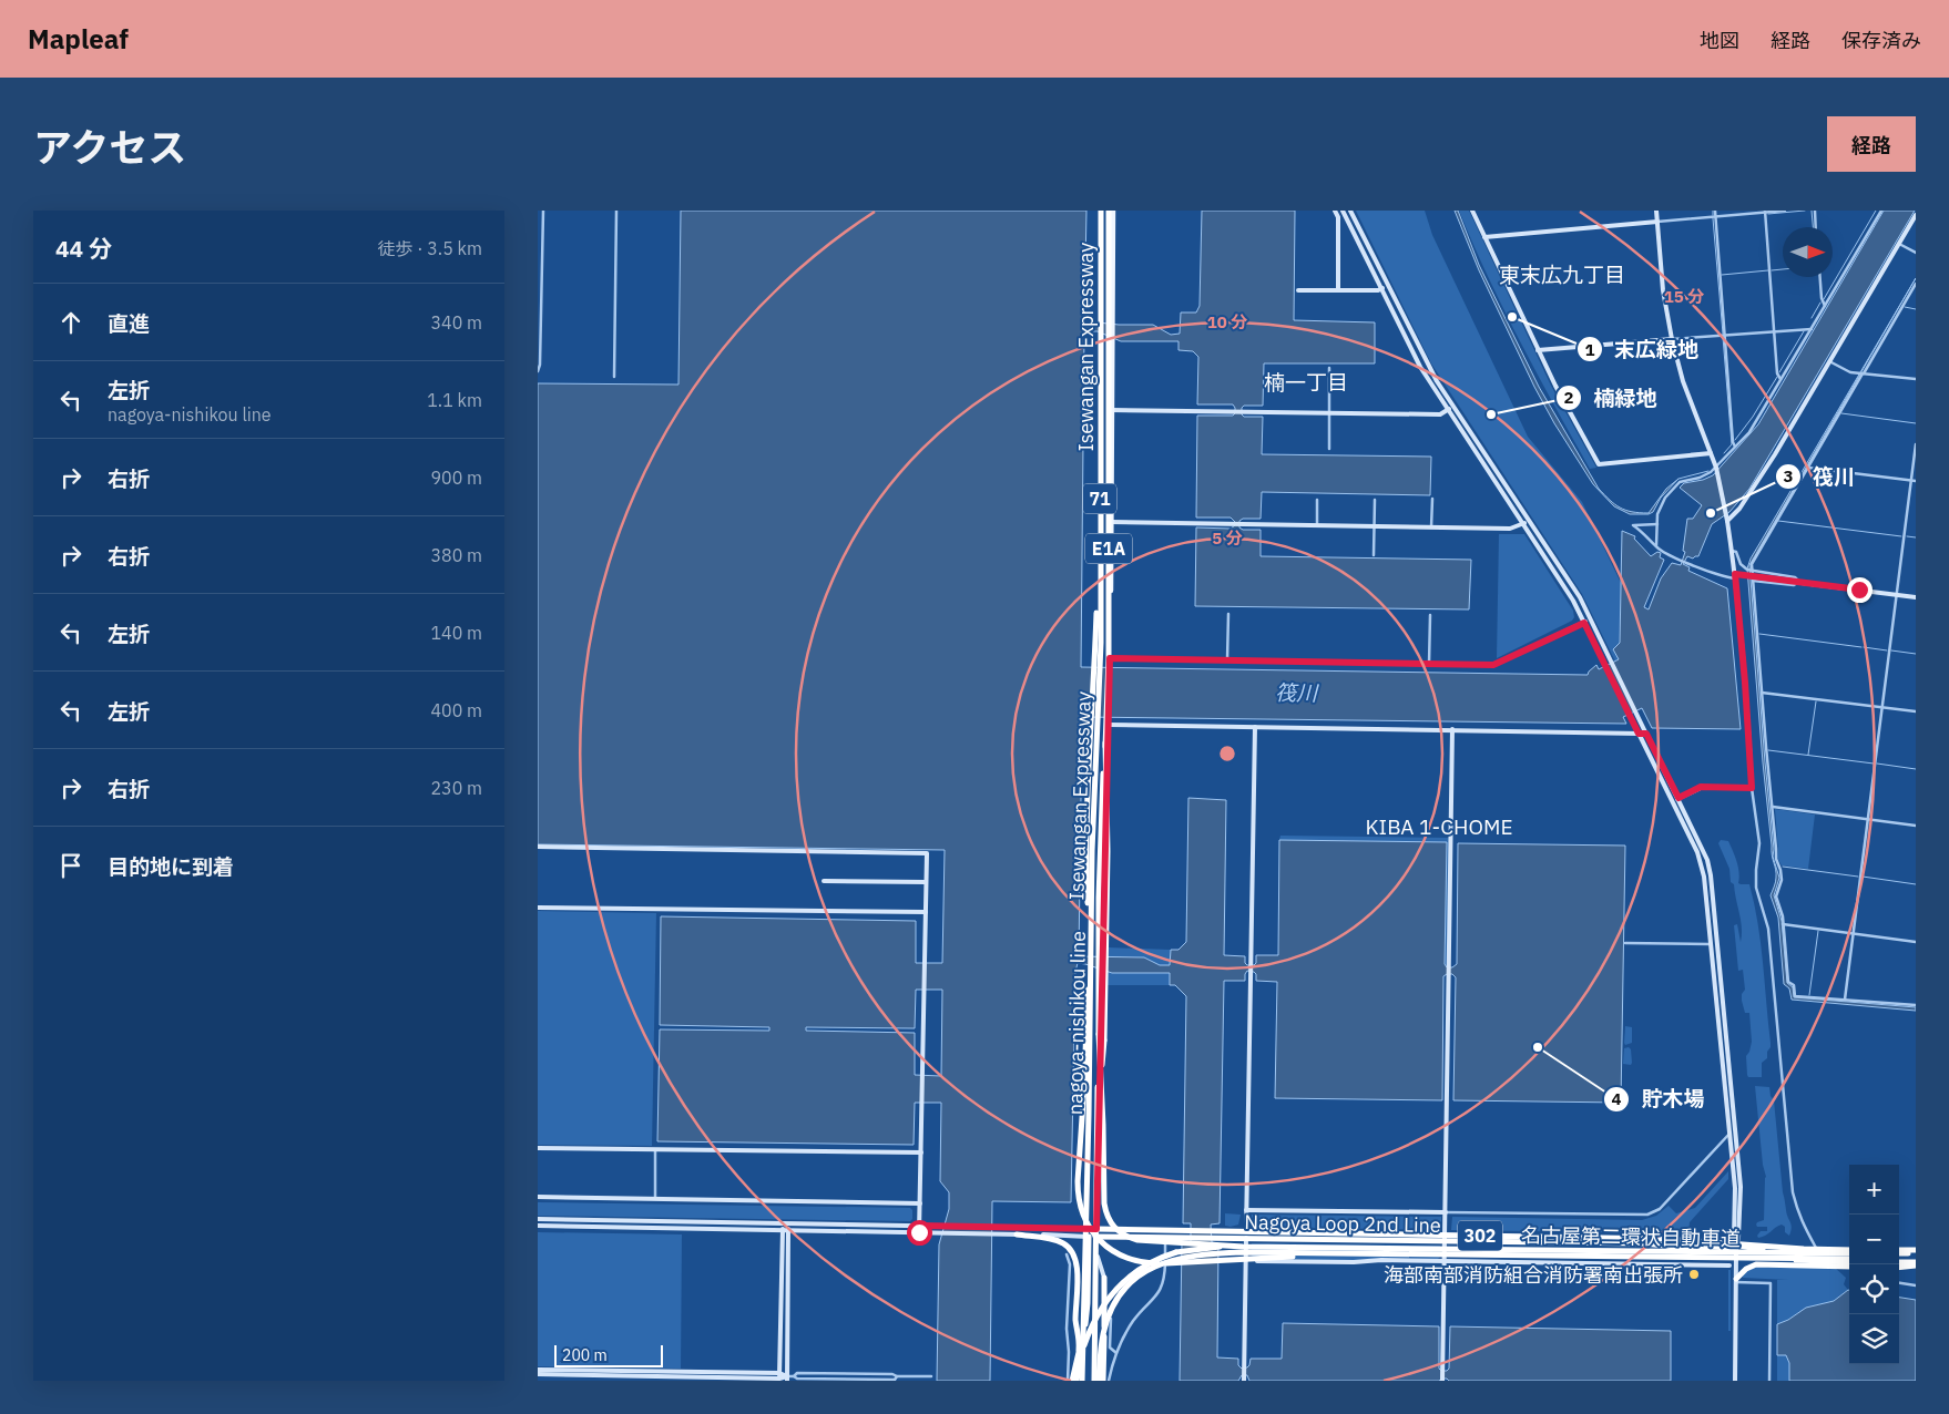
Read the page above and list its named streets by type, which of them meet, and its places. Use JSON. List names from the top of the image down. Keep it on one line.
{"streets":{"highway":["Isewangan Expressway","E1A","Nagoya Loop 2nd Line","302","名古屋第二環状自動車道"],"main road":["71","nagoya-nishikou line"]},"crossings":[["Isewangan Expressway","nagoya-nishikou line"],["nagoya-nishikou line","Nagoya Loop 2nd Line"]],"districts":["東末広九丁目","楠一丁目","KIBA 1-CHOME"],"water":["筏川"],"places":["末広緑地","楠緑地","筏川","貯木場","海部南部消防組合消防署南出張所"],"scale_bar":"200 m","north":"right","page":{"header":"Mapleaf","nav":["地図","経路","保存済み"],"title":"アクセス","buttons":"経路","heading":["44 分","徒歩 · 3.5 km"],"list":[["直進","340 m"],["左折","nagoya-nishikou line","1.1 km"],["右折","900 m"],["右折","380 m"],["左折","140 m"],["左折","400 m"],["右折","230 m"],"目的地に到着"],"map_buttons":["+","−"],"scale":"200 m"},"rings":["15 分","10 分","5 分"]}
